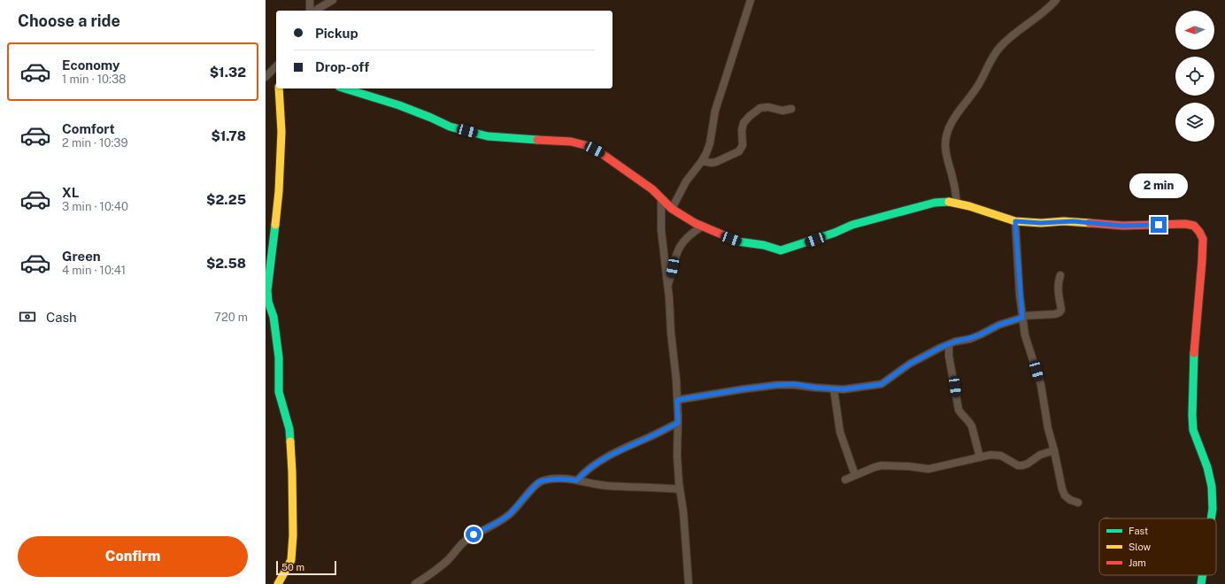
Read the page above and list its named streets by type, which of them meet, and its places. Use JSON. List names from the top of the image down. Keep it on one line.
{"legend":["Fast","Slow","Jam"],"scale_bar":"50 m","north":"left","page":{"heading":"Choose a ride","banner":["Pickup","Drop-off"],"list":[{"name":"Economy","note":"1 min · 10:38","value":"$1.32"},{"name":"Comfort","note":"2 min · 10:39","value":"$1.78"},{"name":"XL","note":"3 min · 10:40","value":"$2.25"},{"name":"Green","note":"4 min · 10:41","value":"$2.58"}],"bubble":"2 min","pay":["Cash","720 m"],"buttons":"Confirm","scale":"50 m"}}
